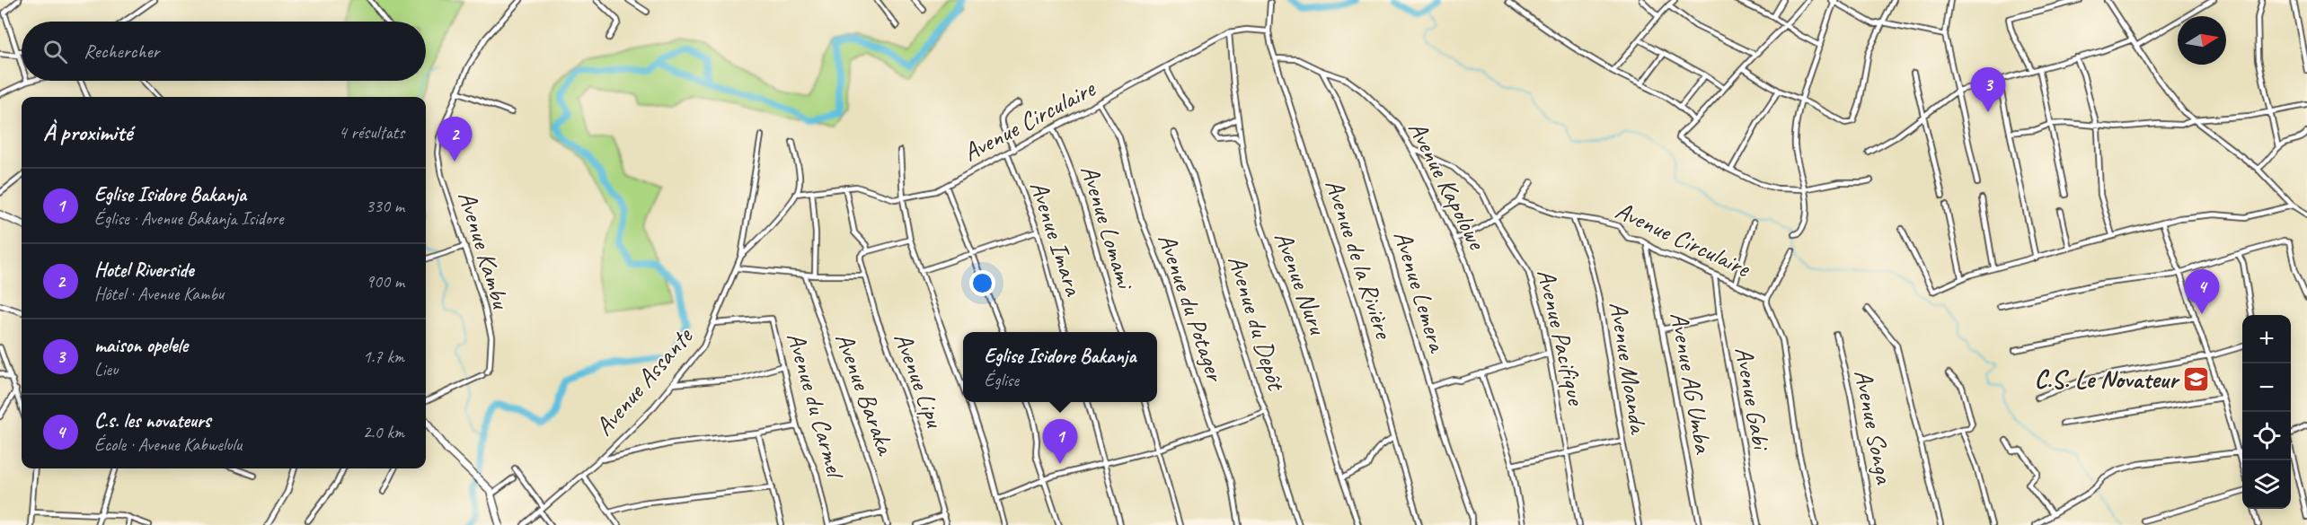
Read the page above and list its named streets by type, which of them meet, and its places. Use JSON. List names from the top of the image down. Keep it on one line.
{"streets":{"street":["Avenue Circulaire","Avenue Kapolowe","Avenue Lomami","Avenue Imara","Avenue Kambu","Avenue de la Rivière","Avenue Nuru","Avenue Lemera","Avenue du Potager","Avenue du Depôt","Avenue Pacifique","Avenue Moanda","Avenue Lipu","Avenue Assante","Avenue AG Umba","Avenue Baraka","Avenue Gabi","Avenue du Carmel","Avenue Songa"]},"crossings":[["Avenue Circulaire","Avenue Lomami"],["Avenue Circulaire","Avenue Imara"],["Avenue Circulaire","Avenue de la Rivière"],["Avenue Circulaire","Avenue du Potager"],["Avenue Circulaire","Avenue Moanda"],["Avenue Circulaire","Avenue AG Umba"],["Avenue Circulaire","Avenue Gabi"],["Avenue Kapolowe","Avenue de la Rivière"],["Avenue Kapolowe","Avenue Lemera"],["Avenue Kapolowe","Avenue Pacifique"],["Avenue Assante","Avenue du Carmel"]],"places":{"school or university":["C.S. Le Novateur"]},"north":"right","page":{"search":"Rechercher","pins":["3","2","4","1"],"heading":["À proximité","4 résultats"],"list":[{"mark":"1","name":"Eglise Isidore Bakanja","note":"Église · Avenue Bakanja Isidore","value":"330 m"},{"mark":"2","name":"Hotel Riverside","note":"Hôtel · Avenue Kambu","value":"900 m"},{"mark":"3","name":"maison opelele","note":"Lieu","value":"1.7 km"},{"mark":"4","name":"C.s. les novateurs","note":"École · Avenue Kabwelulu","value":"2.0 km"}],"map_buttons":["+","−"],"popup":["Eglise Isidore Bakanja","Église"]}}
